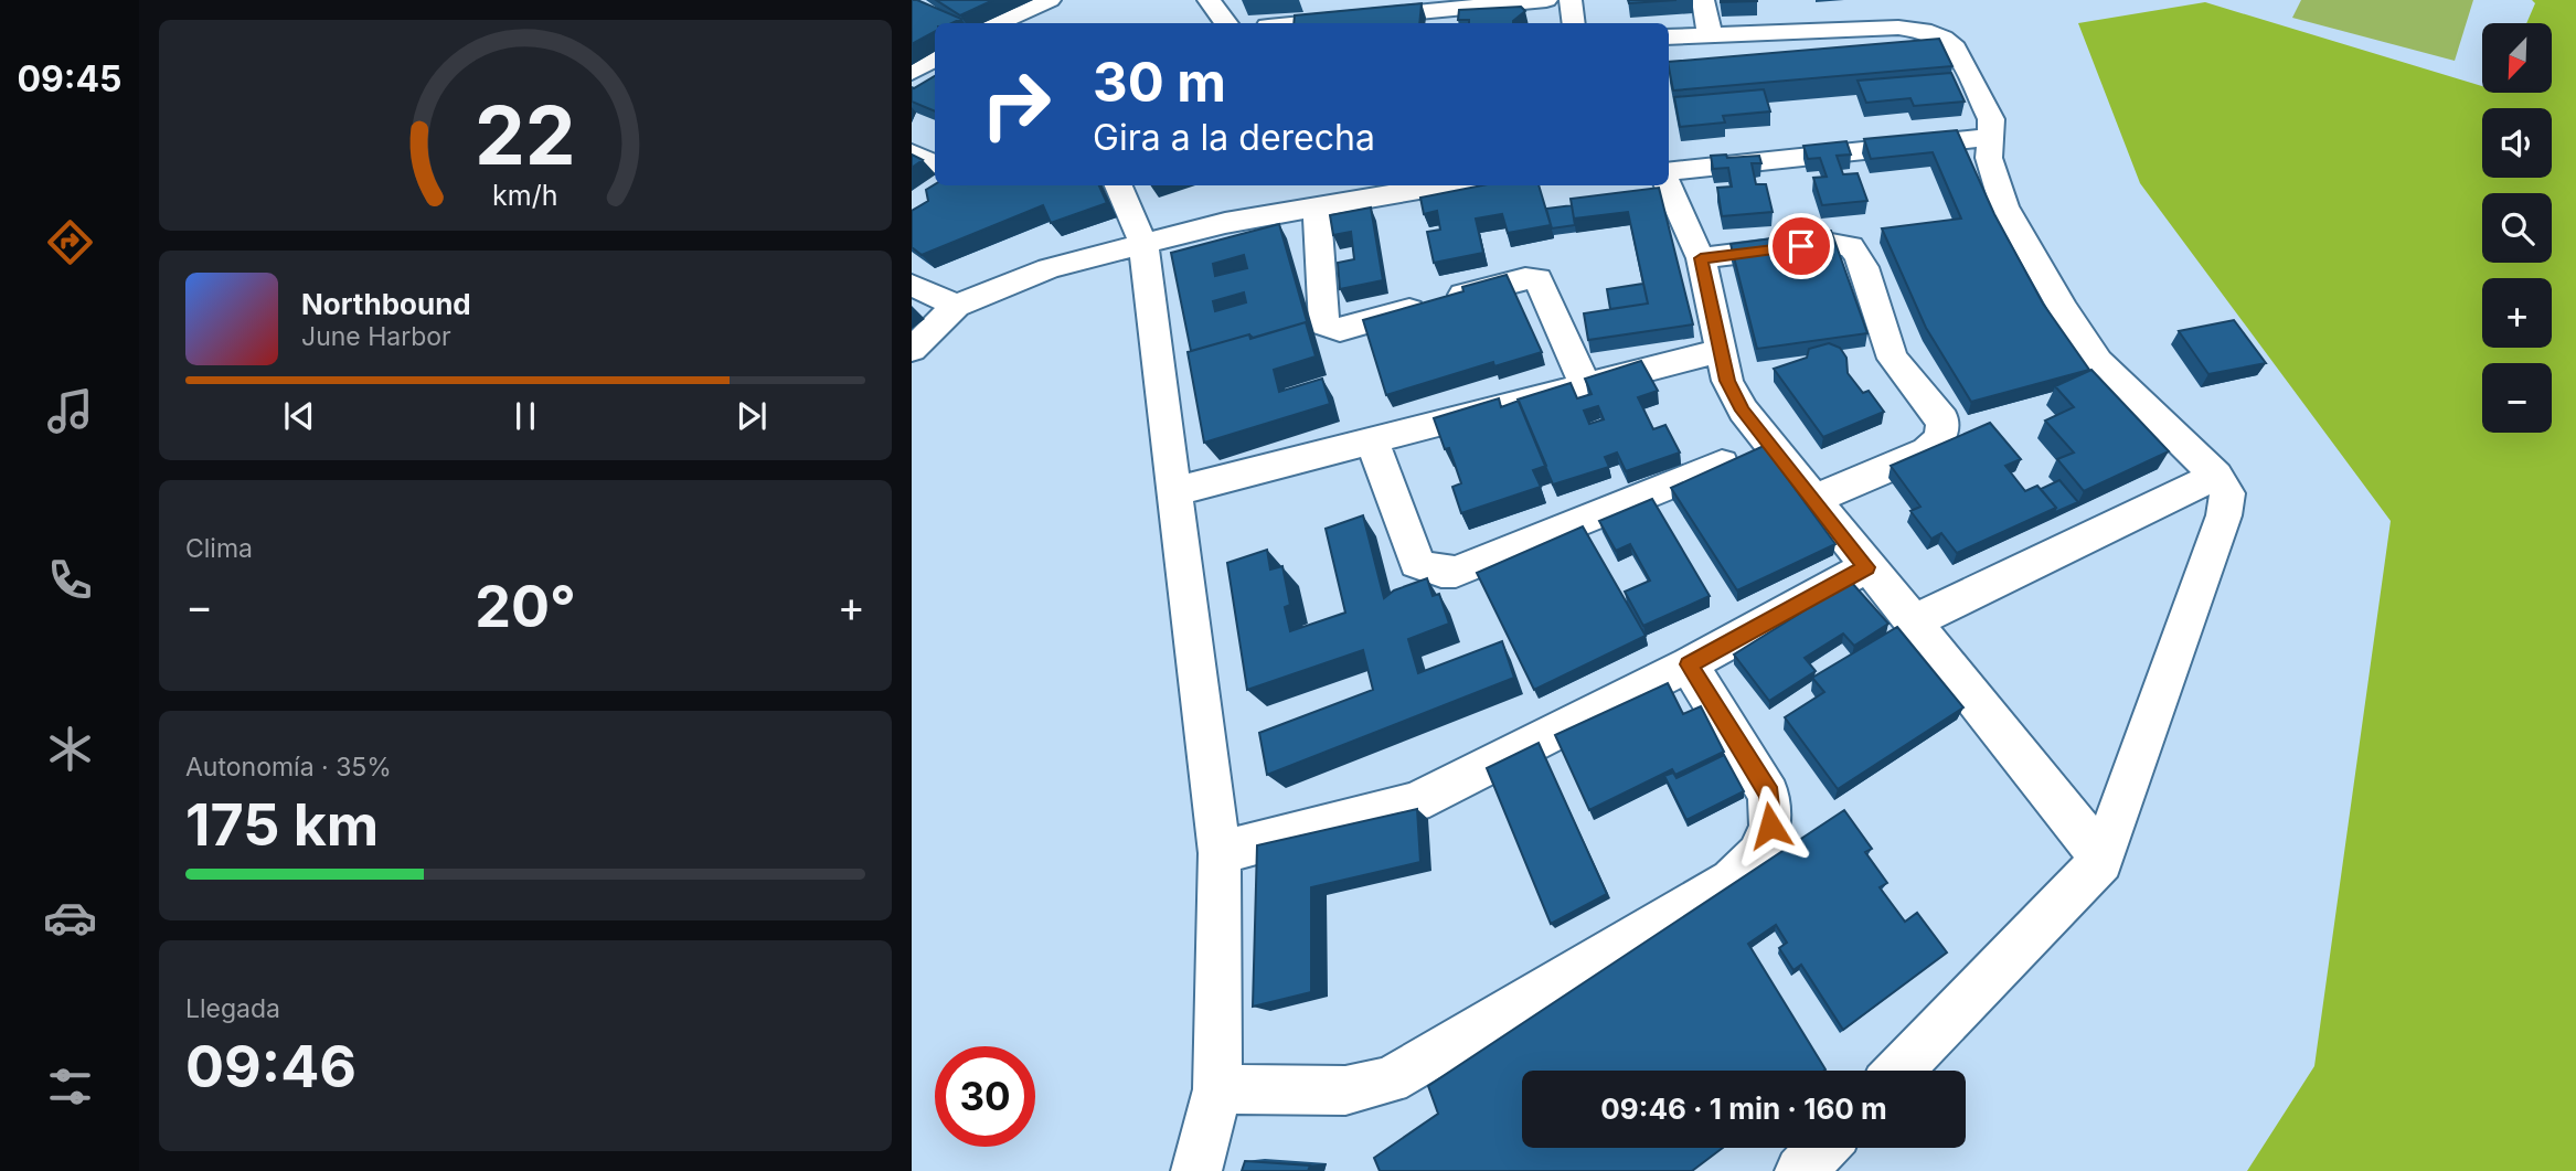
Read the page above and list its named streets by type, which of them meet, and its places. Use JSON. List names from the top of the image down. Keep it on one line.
{"north":"bottom left","page":{"tabs":"09:45","map_buttons":["+","−"],"turn":["30 m","Gira a la derecha"],"song":["Northbound","June Harbor"],"tile":["Clima",["Autonomía · 35%","175 km"],["Llegada","09:46"]],"heat":["−","20°","+"],"limit":"30","trip":"09:46 · 1 min · 160 m","gauge":["22","km/h"]}}
